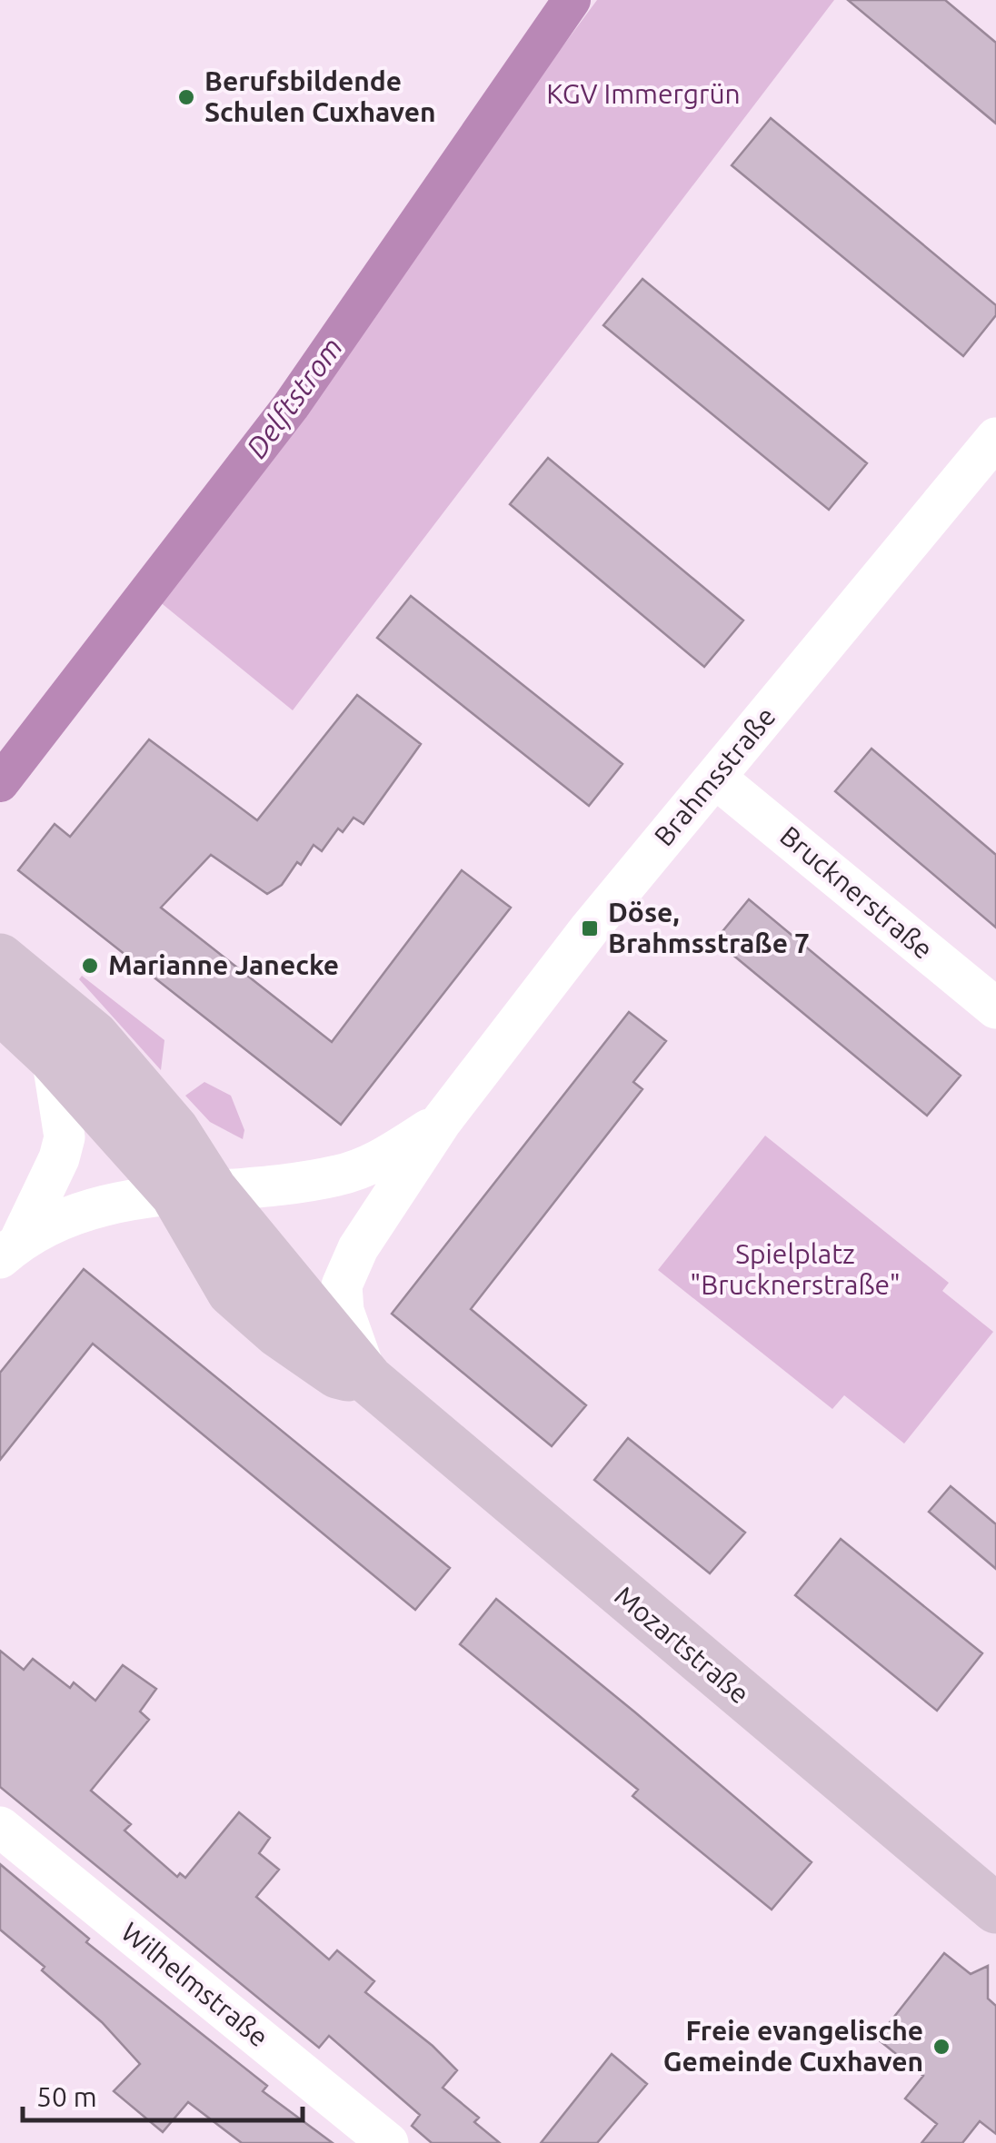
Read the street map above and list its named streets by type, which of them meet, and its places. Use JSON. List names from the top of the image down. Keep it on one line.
{"streets":{"street":["Brahmsstraße","Brucknerstraße","Mozartstraße","Wilhelmstraße"]},"crossings":[["Brahmsstraße","Brucknerstraße"],["Brahmsstraße","Mozartstraße"]],"water":["Delftstrom"],"parks":["KGV Immergrün","Spielplatz \"Brucknerstraße\""],"places":{"other":["Berufsbildende Schulen Cuxhaven","Marianne Janecke","Freie evangelische Gemeinde Cuxhaven"],"transit":["Döse, Brahmsstraße 7"]},"scale_bar":"50 m"}
